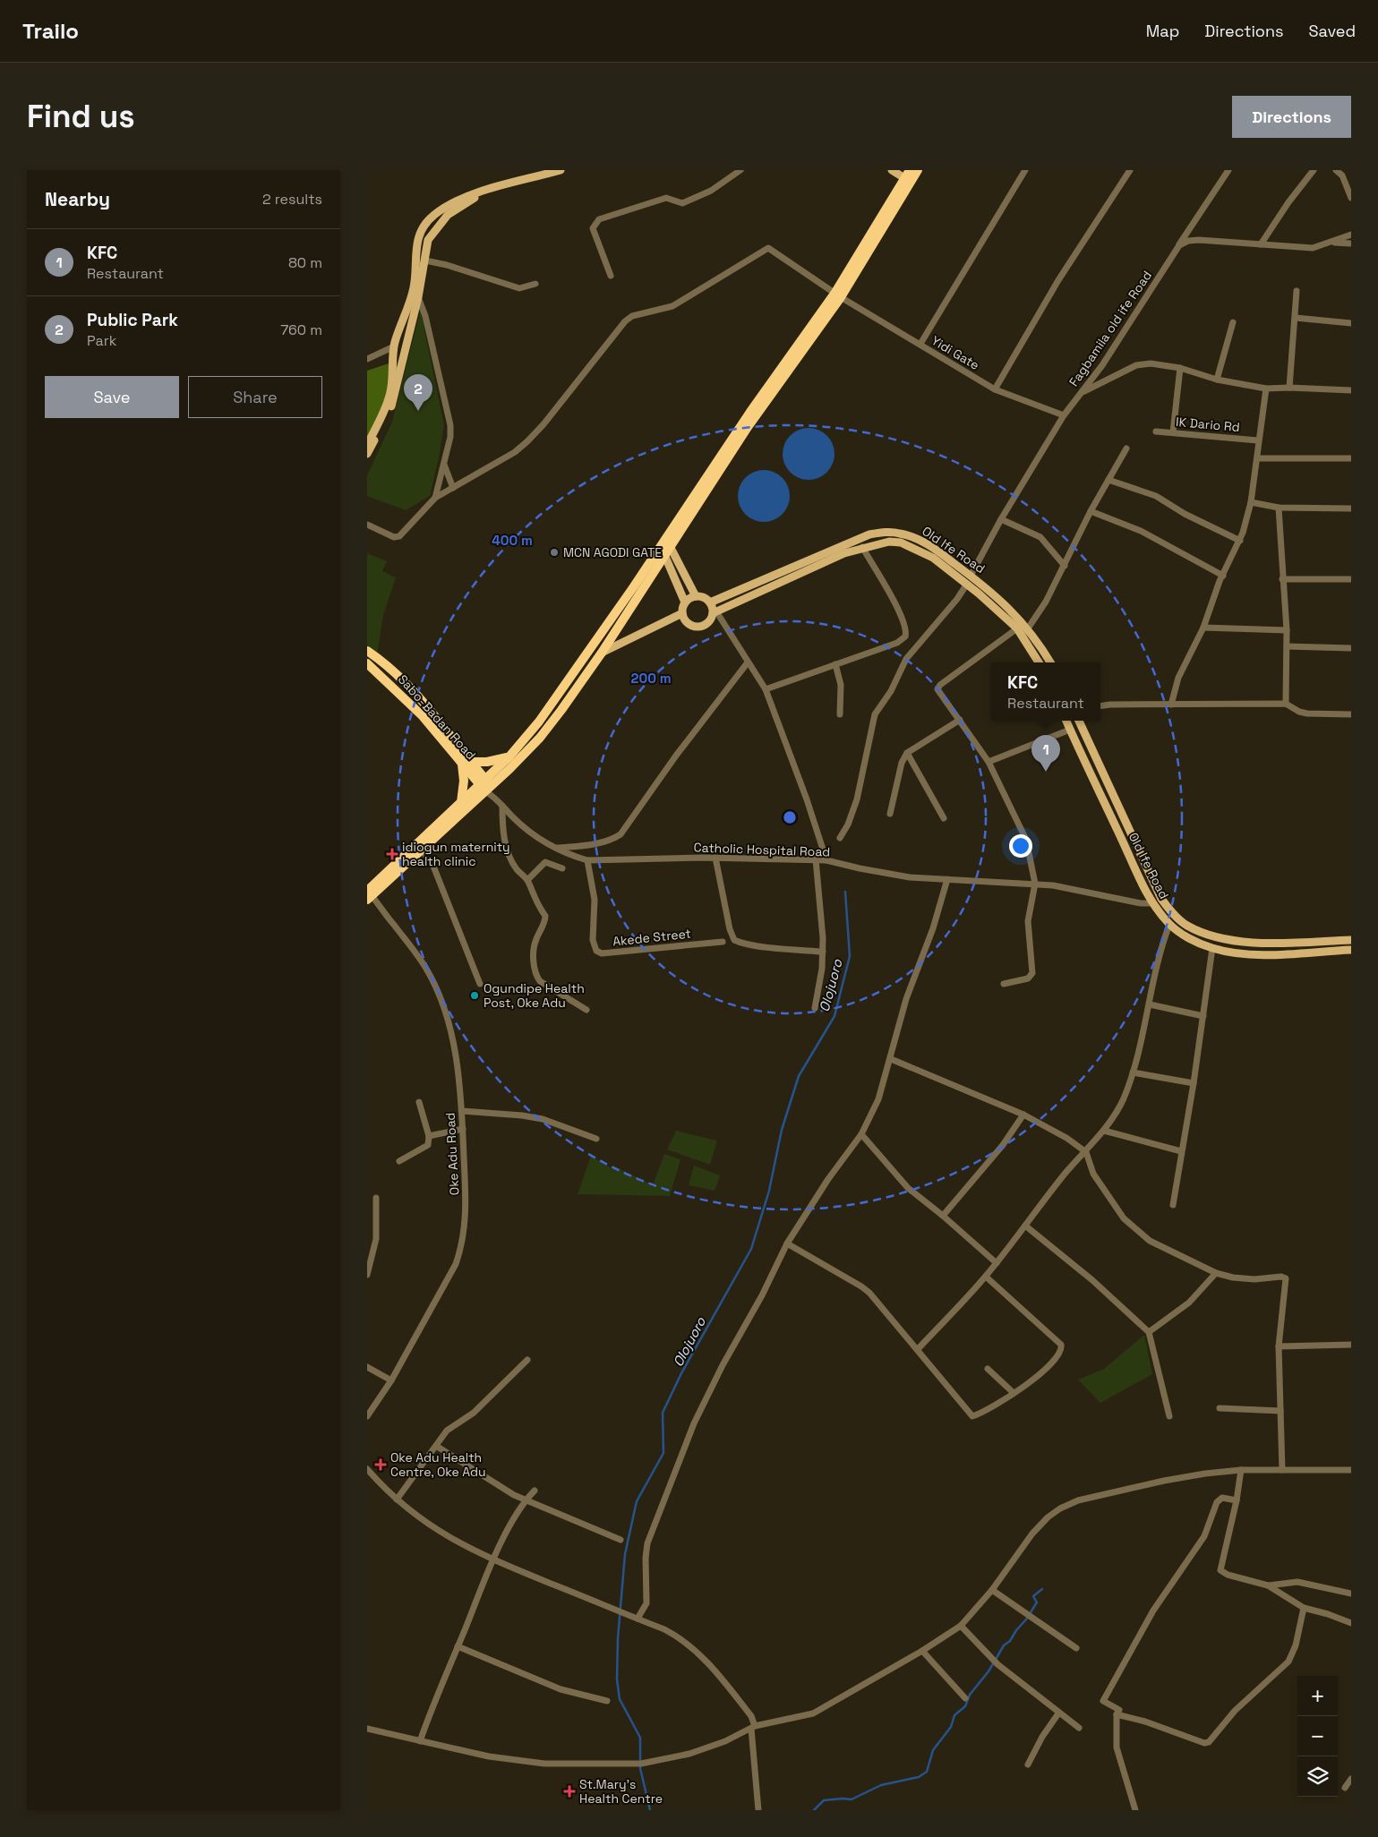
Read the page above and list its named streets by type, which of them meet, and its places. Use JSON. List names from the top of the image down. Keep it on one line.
{"streets":{"highway":["Sabo-Badan Road"],"main road":["Old Ife Road"],"street":["Fagbamila old ife Road","Yidi Gate","IK Dario Rd","Catholic Hospital Road","Akede Street","Oke Adu Road"]},"crossings":[["Fagbamila old ife Road","Yidi Gate"],["Fagbamila old ife Road","Old Ife Road"],["Old Ife Road","Catholic Hospital Road"],["Sabo-Badan Road","Catholic Hospital Road"],["Catholic Hospital Road","Akede Street"]],"water":["Olojuoro"],"places":{"other":["MCN AGODI GATE","Ogundipe Health Post, Oke Adu"],"health":["idiogun maternity health clinic","Oke Adu Health Centre, Oke Adu","St.Mary's Health Centre"]},"page":{"header":"Trailo","nav":["Map","Directions","Saved"],"buttons":["Directions",["Save","Share"]],"title":"Find us","heading":["Nearby","2 results"],"list":[{"mark":"1","name":"KFC","note":"Restaurant","value":"80 m"},{"mark":"2","name":"Public Park","note":"Park","value":"760 m"}],"pins":["2","1"],"popup":["KFC","Restaurant"],"map_buttons":["+","−"]},"rings":["400 m","200 m"]}
